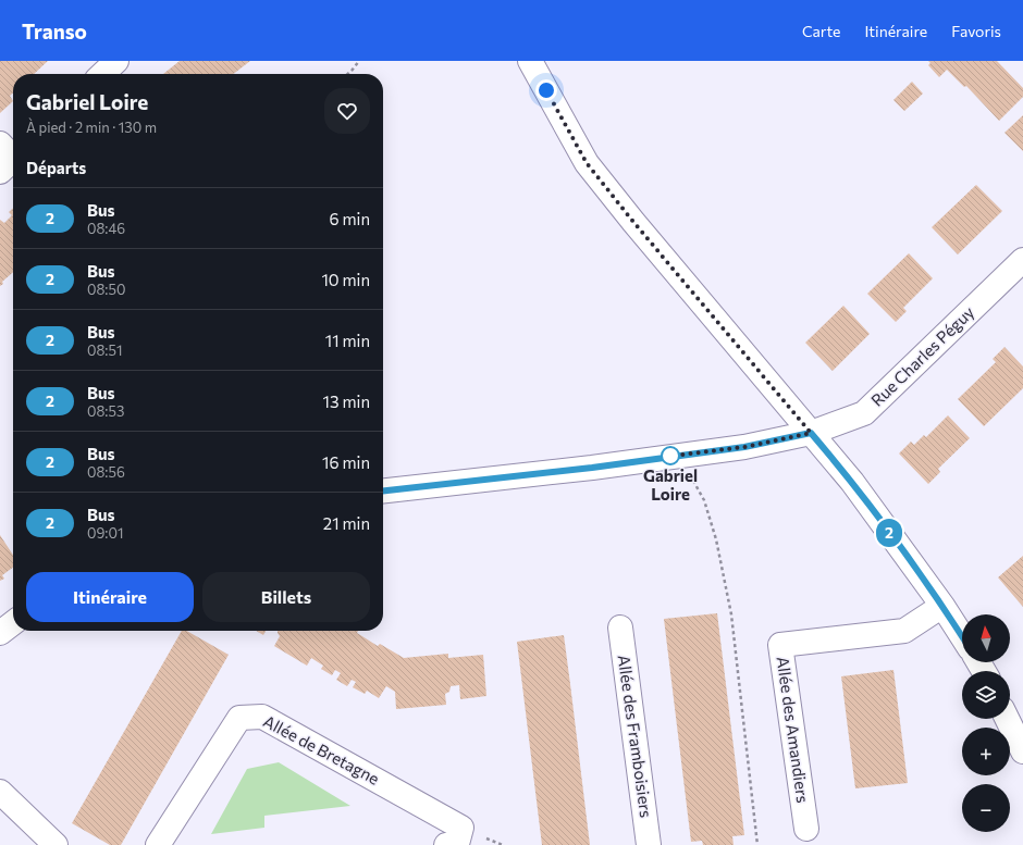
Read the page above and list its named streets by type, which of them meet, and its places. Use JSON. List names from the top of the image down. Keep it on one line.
{"streets":{"street":["Rue Charles Péguy","Allée des Amandiers","Allée des Framboisiers","Allée de Bretagne"]},"places":["Gabriel Loire"],"lines":["bus line 2"],"north":"top","page":{"header":"Transo","nav":["Carte","Itinéraire","Favoris"],"on_map":"2","heading":[["Gabriel Loire","À pied · 2 min · 130 m"],"Départs"],"list":[{"mark":"2","name":"Bus","note":"08:46","value":"6 min"},{"mark":"2","name":"Bus","note":"08:50","value":"10 min"},{"mark":"2","name":"Bus","note":"08:51","value":"11 min"},{"mark":"2","name":"Bus","note":"08:53","value":"13 min"},{"mark":"2","name":"Bus","note":"08:56","value":"16 min"},{"mark":"2","name":"Bus","note":"09:01","value":"21 min"}],"buttons":["Itinéraire","Billets"],"map_buttons":["+","−"]}}
